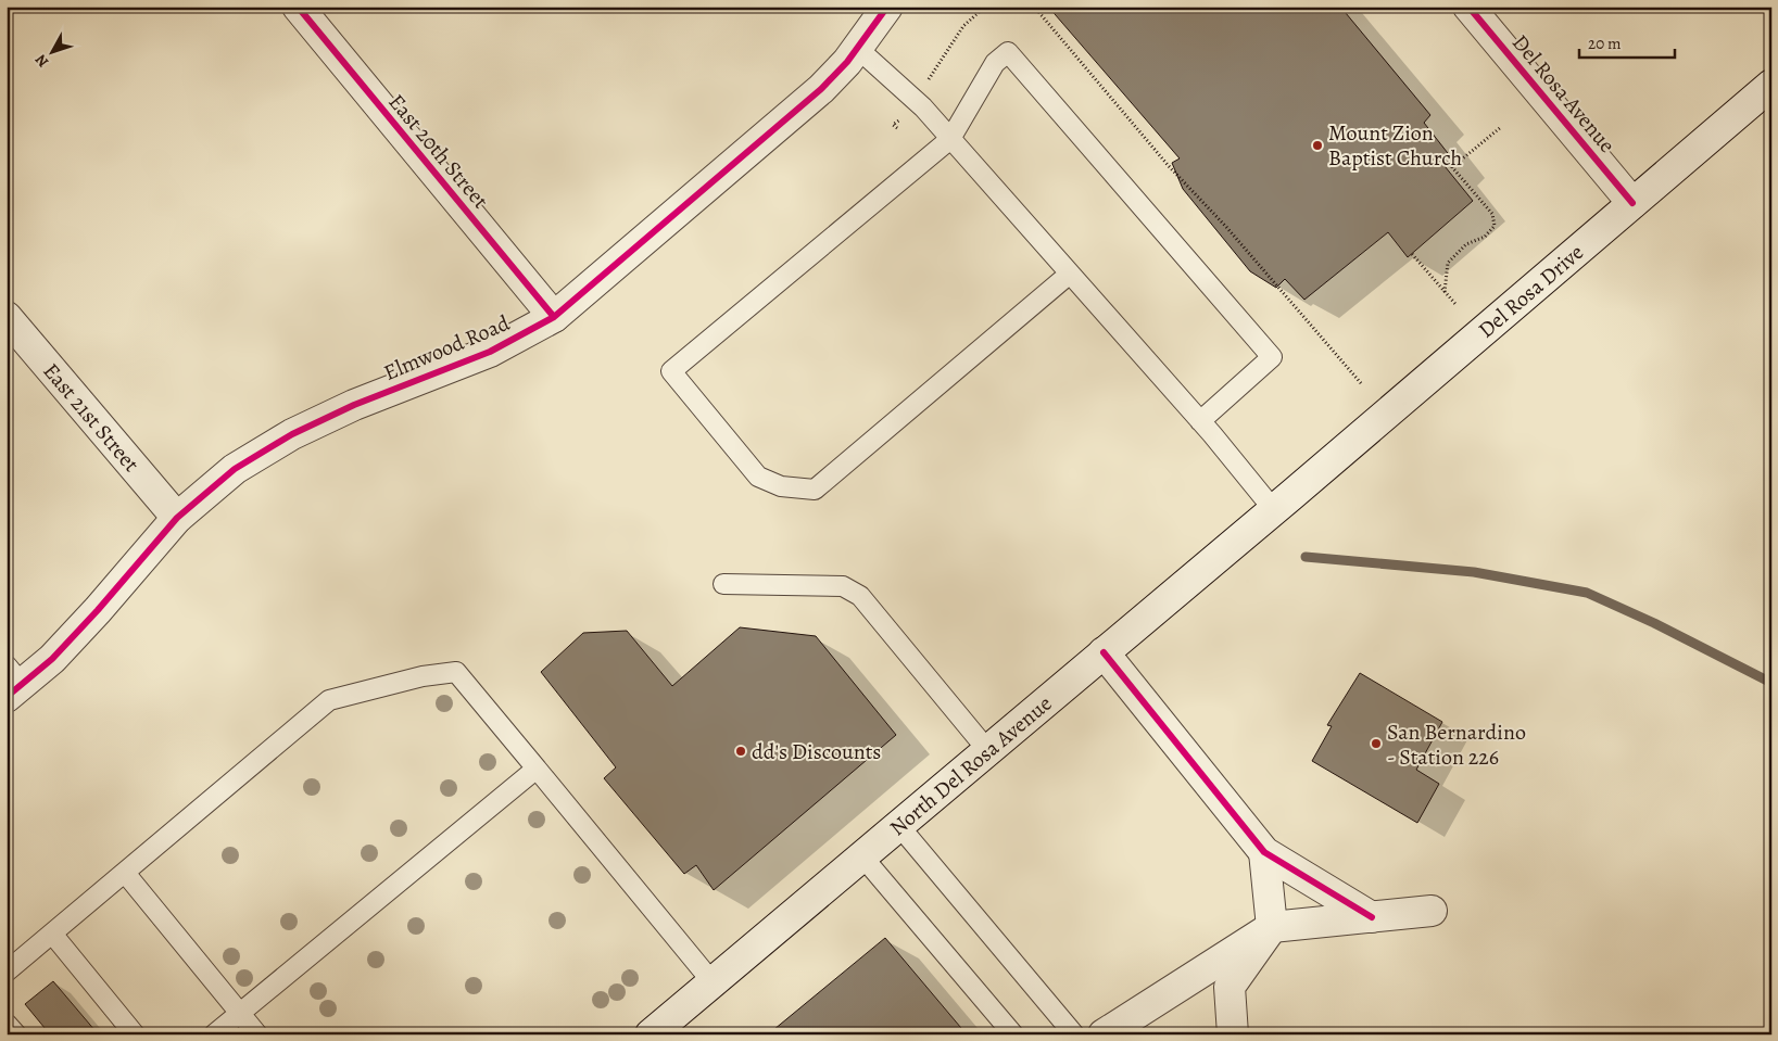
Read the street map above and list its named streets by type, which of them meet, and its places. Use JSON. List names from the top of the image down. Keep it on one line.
{"streets":{"street":["Del Rosa Avenue","East 20th Street","Del Rosa Drive","Elmwood Road","East 21st Street","North Del Rosa Avenue"]},"crossings":[["Del Rosa Avenue","Del Rosa Drive"],["East 20th Street","Elmwood Road"],["Del Rosa Drive","North Del Rosa Avenue"],["Elmwood Road","East 21st Street"]],"places":["Mount Zion Baptist Church","San Bernardino - Station 226","dd's Discounts"],"scale_bar":"20 m","north":"bottom left"}
